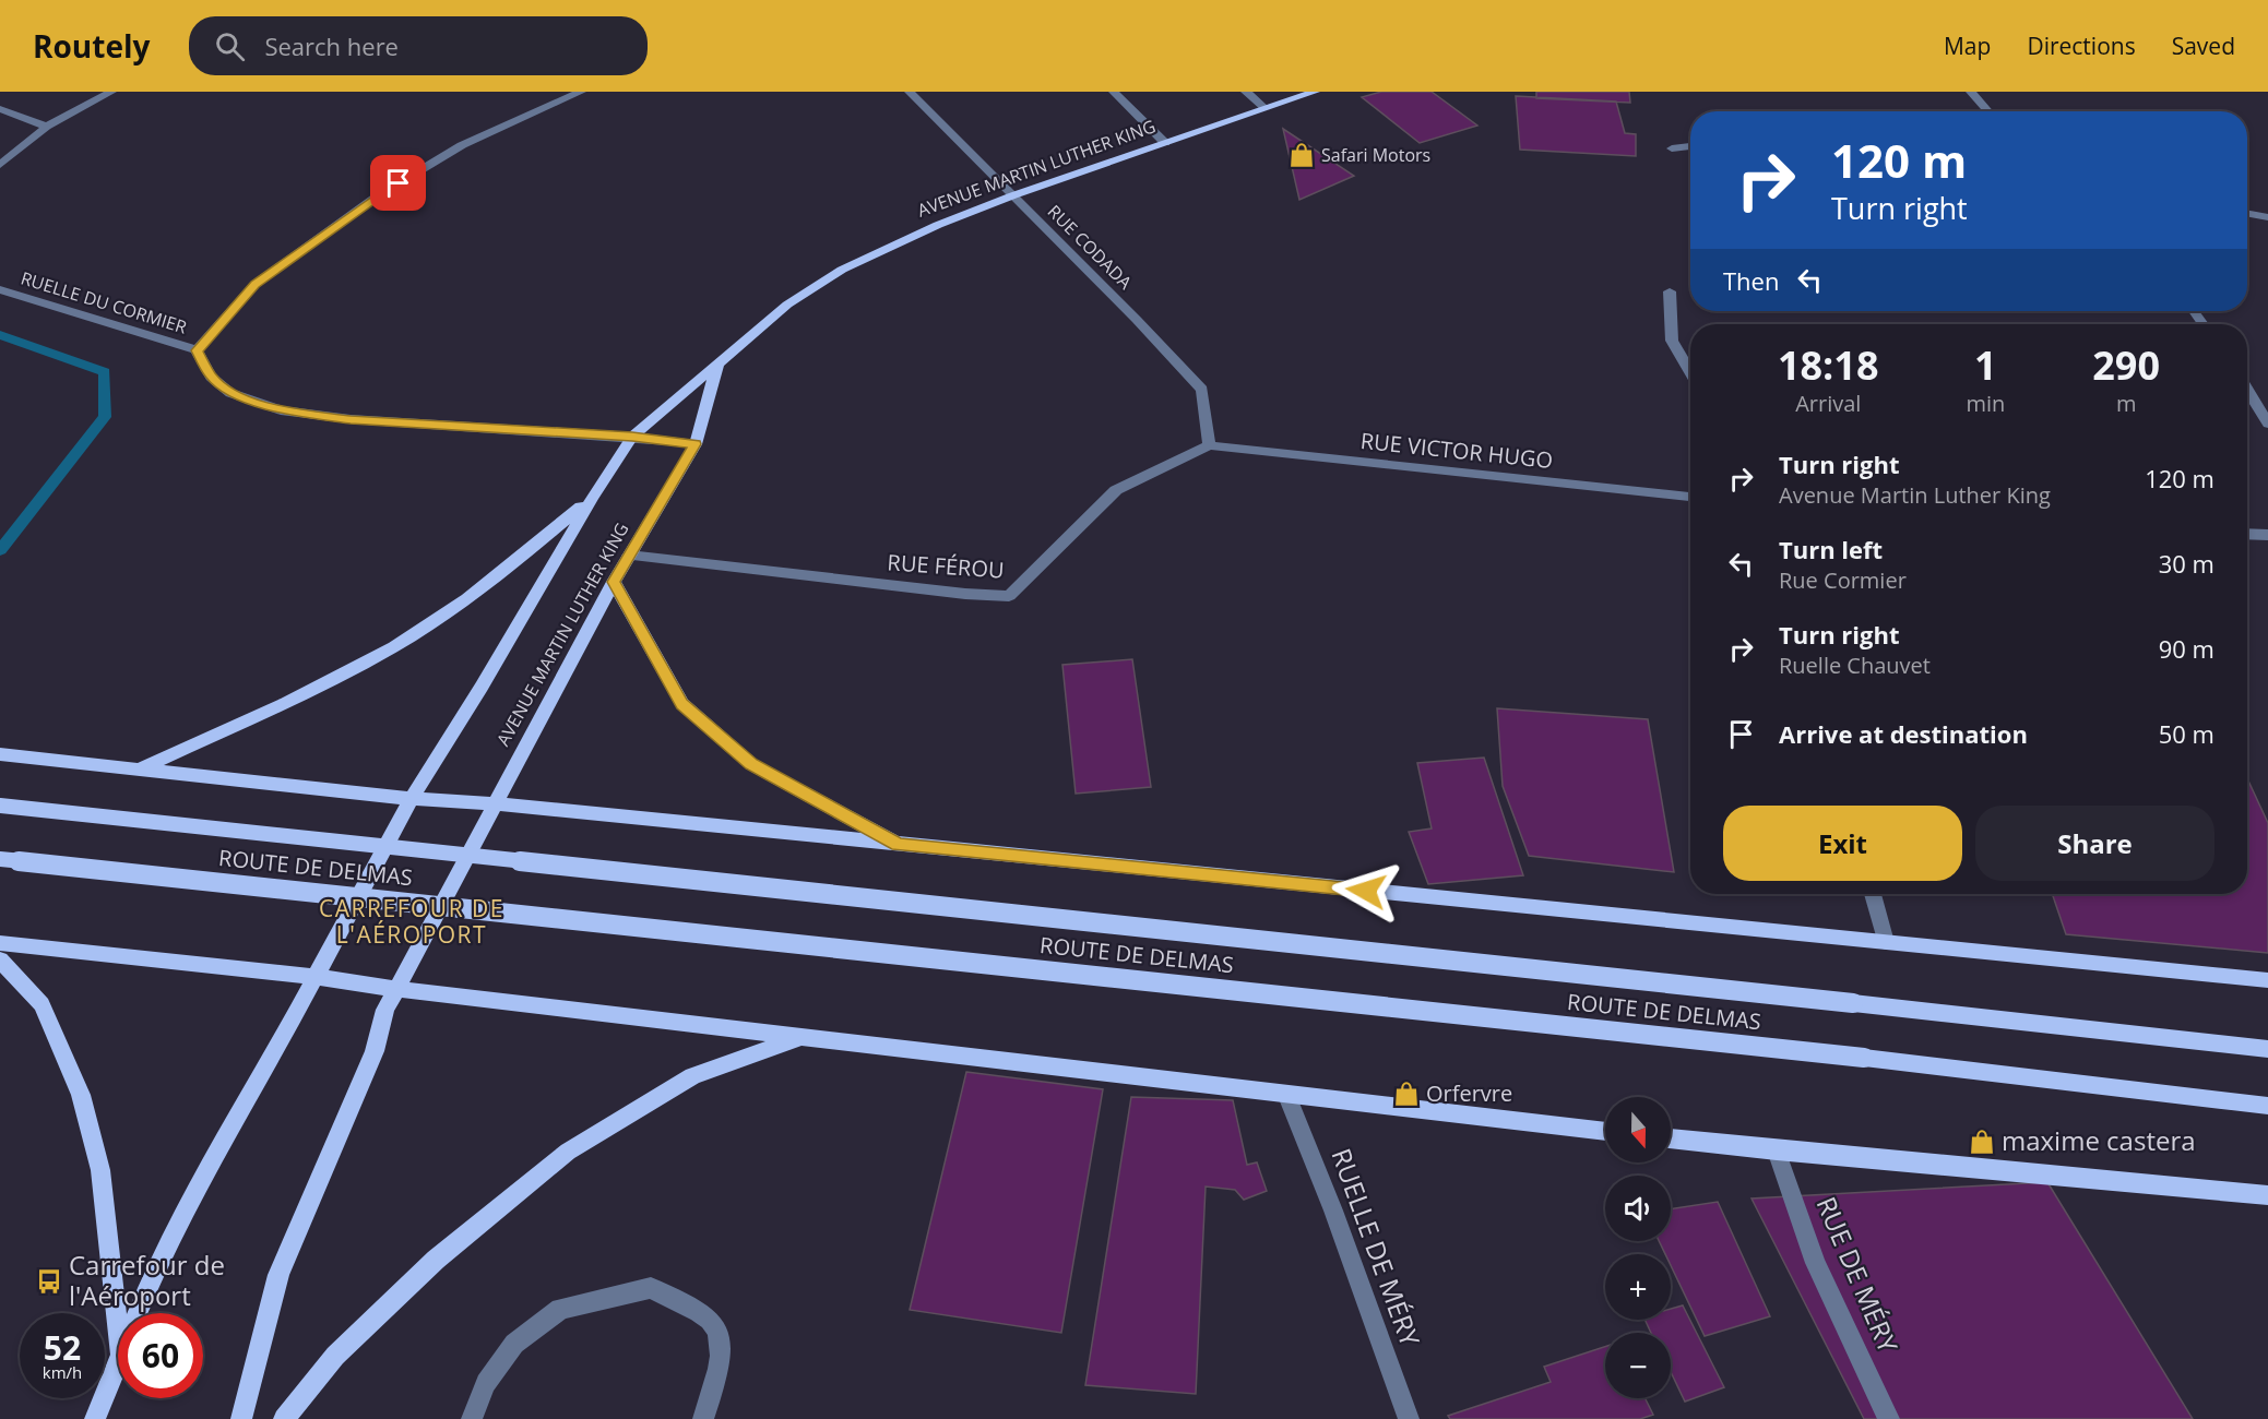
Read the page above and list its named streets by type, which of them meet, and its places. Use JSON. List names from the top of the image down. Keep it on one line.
{"streets":{"main road":["AVENUE MARTIN LUTHER KING","ROUTE DE DELMAS"],"street":["RUE CODADA","RUELLE DU CORMIER","RUE VICTOR HUGO","RUE FÉROU","RUELLE DE MÉRY","RUE DE MÉRY"]},"crossings":[["AVENUE MARTIN LUTHER KING","RUE CODADA"],["AVENUE MARTIN LUTHER KING","RUE FÉROU"],["RUE CODADA","RUE VICTOR HUGO"],["RUE CODADA","RUE FÉROU"],["RUE VICTOR HUGO","RUE FÉROU"]],"districts":["CARREFOUR DE L'AÉROPORT"],"places":{"shop":["Safari Motors","Orfervre","maxime castera"],"bus stop":["Carrefour de l'Aéroport"]},"north":"bottom","page":{"header":"Routely","search":"Search here","nav":["Map","Directions","Saved"],"turn":["120 m","Turn right"],"then":"Then","eta":["18:18","Arrival","1","min","290","m"],"list":[{"name":"Turn right","note":"Avenue Martin Luther King","value":"120 m"},{"name":"Turn left","note":"Rue Cormier","value":"30 m"},{"name":"Turn right","note":"Ruelle Chauvet","value":"90 m"},{"name":"Arrive at destination","value":"50 m"}],"buttons":["Exit","Share"],"map_buttons":["+","−"],"speed":"52 km/h","limit":"60"}}
